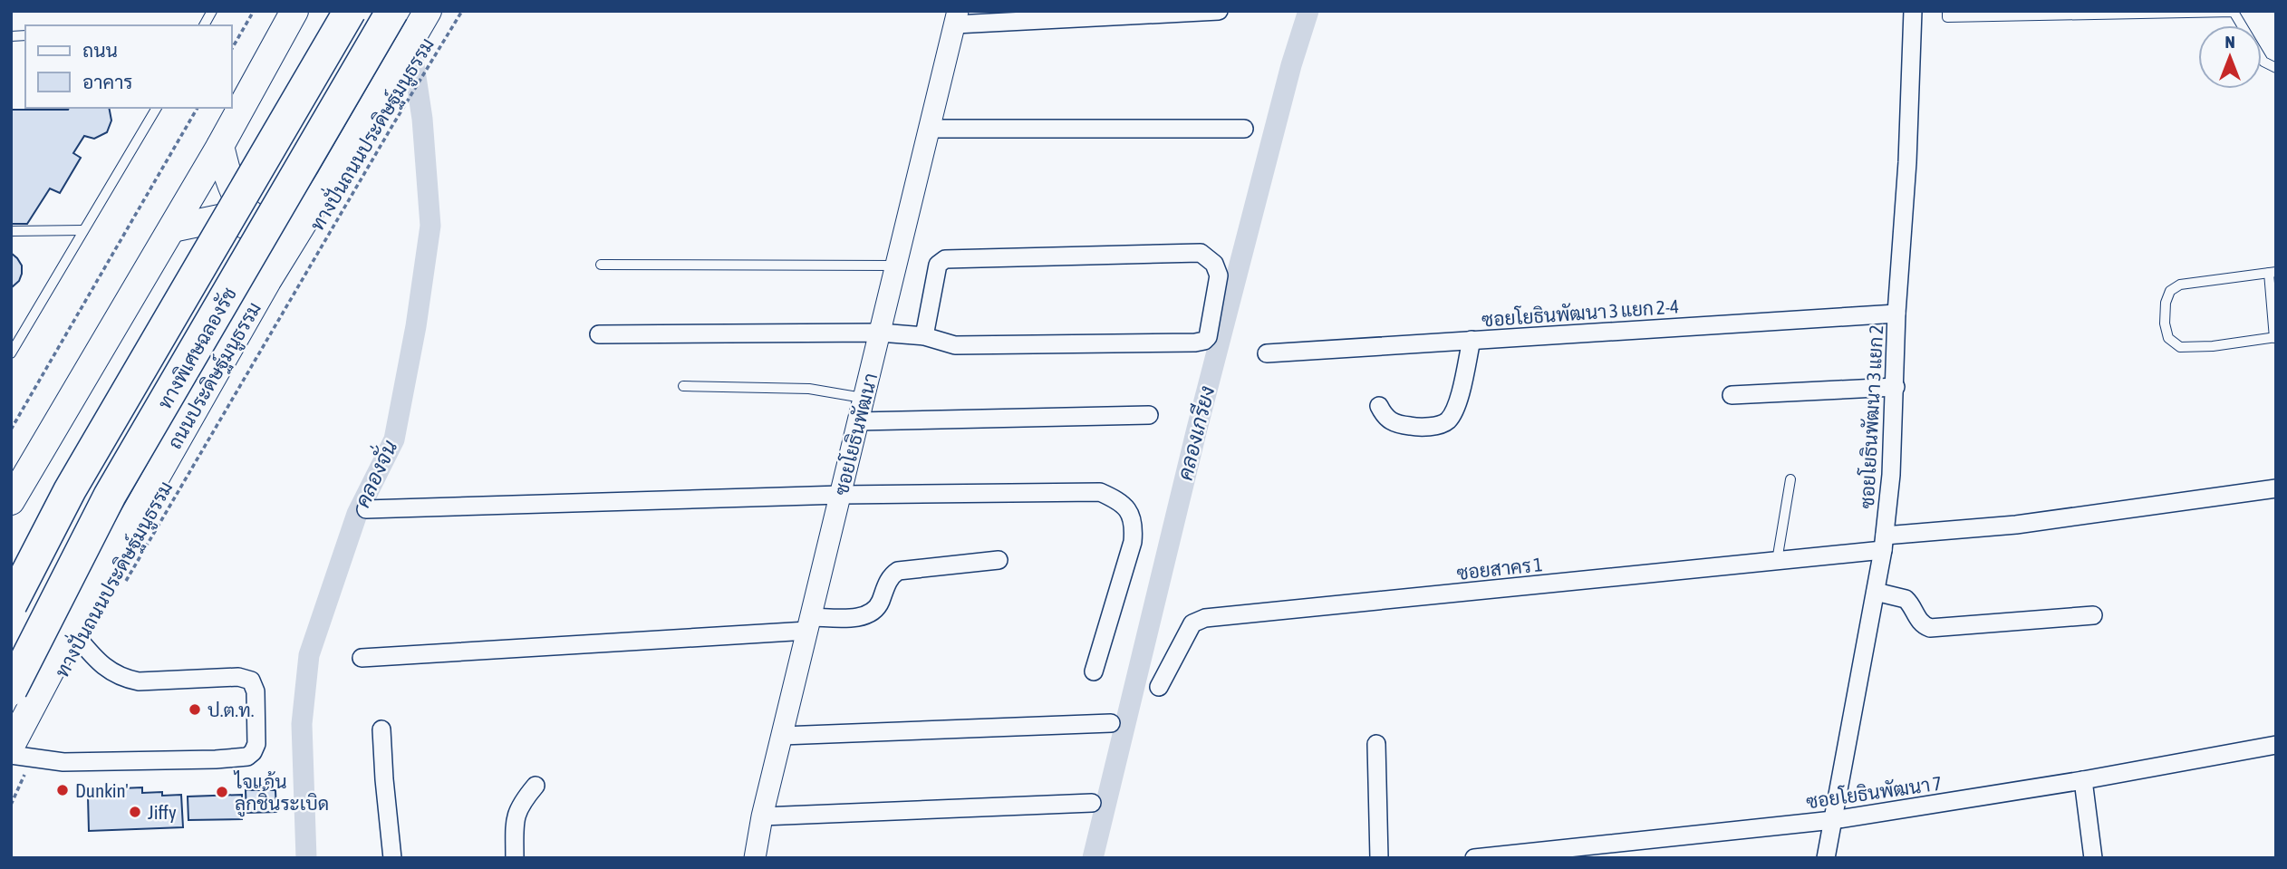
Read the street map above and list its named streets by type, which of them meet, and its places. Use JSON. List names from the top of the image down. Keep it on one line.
{"streets":{"highway":["ทางพิเศษฉลองรัช"],"main road":["ถนนประดิษฐ์มนูธรรม"],"street":["ซอยโยธินพัฒนา 3 แยก 2-4","ซอยโยธินพัฒนา 3 แยก 2","ซอยโยธินพัฒนา","ซอยสาคร 1","ซอยโยธินพัฒนา 7"],"path":["ทางปั่นถนนประดิษฐ์มนูธรรม"]},"crossings":[["ซอยโยธินพัฒนา 3 แยก 2-4","ซอยโยธินพัฒนา 3 แยก 2"],["ซอยโยธินพัฒนา 3 แยก 2","ซอยสาคร 1"],["ซอยโยธินพัฒนา 3 แยก 2","ซอยโยธินพัฒนา 7"]],"water":["คลองเกรียง","คลองจั่น"],"places":["ป.ต.ท.","Dunkin'","ไจแอ้น ลูกชิ้นระเบิด","Jiffy"],"legend":["ถนน","อาคาร"],"north":"top"}
